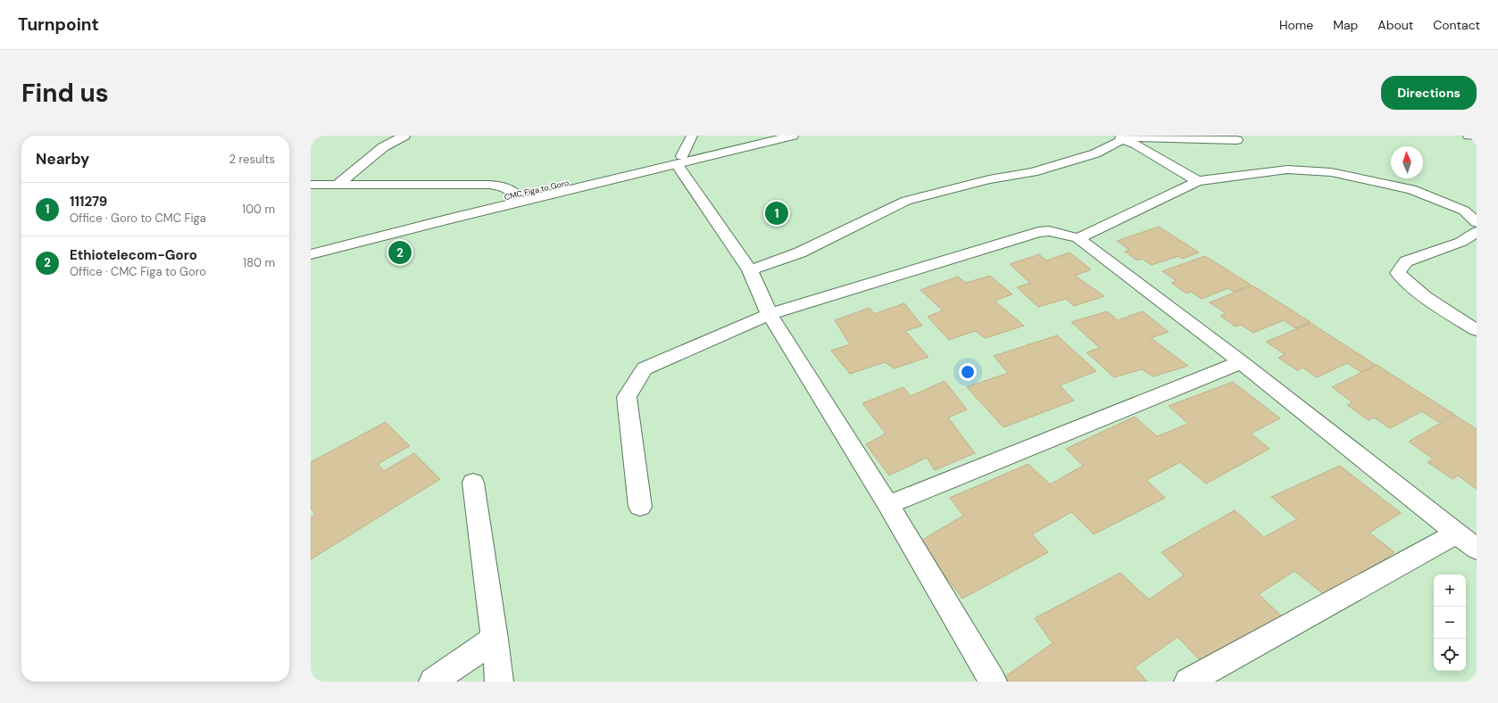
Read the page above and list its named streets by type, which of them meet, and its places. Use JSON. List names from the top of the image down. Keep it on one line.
{"streets":{"street":["CMC Figa to Goro"]},"north":"top","page":{"header":"Turnpoint","nav":["Home","Map","About","Contact"],"buttons":"Directions","title":"Find us","heading":["Nearby","2 results"],"list":[{"mark":"1","name":"111279","note":"Office · Goro to CMC Figa","value":"100 m"},{"mark":"2","name":"Ethiotelecom-Goro","note":"Office · CMC Figa to Goro","value":"180 m"}],"pins":["1","2"],"map_buttons":["+","−"]}}
